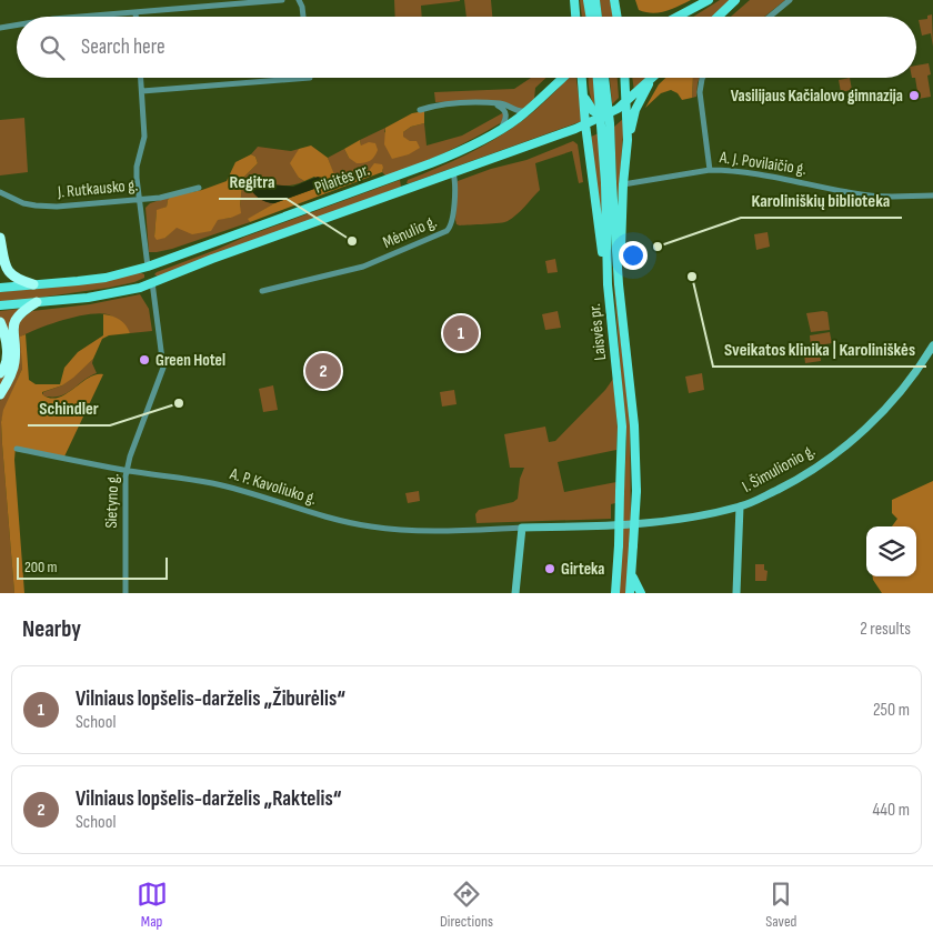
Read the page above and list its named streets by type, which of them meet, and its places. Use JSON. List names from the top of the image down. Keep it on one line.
{"streets":{"main road":["Pilaitės pr.","Laisvės pr."],"street":["A. J. Povilaičio g.","J. Rutkausko g.","Mėnulio g.","I. Šimulionio g.","A. P. Kavoliuko g.","Sietyno g."]},"crossings":[["A. J. Povilaičio g.","Laisvės pr."],["Pilaitės pr.","Mėnulio g."],["Pilaitės pr.","Laisvės pr."],["Pilaitės pr.","Sietyno g."],["I. Šimulionio g.","A. P. Kavoliuko g."],["A. P. Kavoliuko g.","Sietyno g."]],"places":["Vasilijaus Kačialovo gimnazija","Regitra","Karoliniškių biblioteka","Sveikatos klinika | Karoliniškės","Green Hotel","Schindler","Girteka"],"scale_bar":"200 m","page":{"search":"Search here","pins":["1","2"],"scale":"200 m","heading":["Nearby","2 results"],"list":[{"mark":"1","name":"Vilniaus lopšelis-darželis „Žiburėlis“","note":"School","value":"250 m"},{"mark":"2","name":"Vilniaus lopšelis-darželis „Raktelis“","note":"School","value":"440 m"}],"nav":["Map","Directions","Saved"]}}
